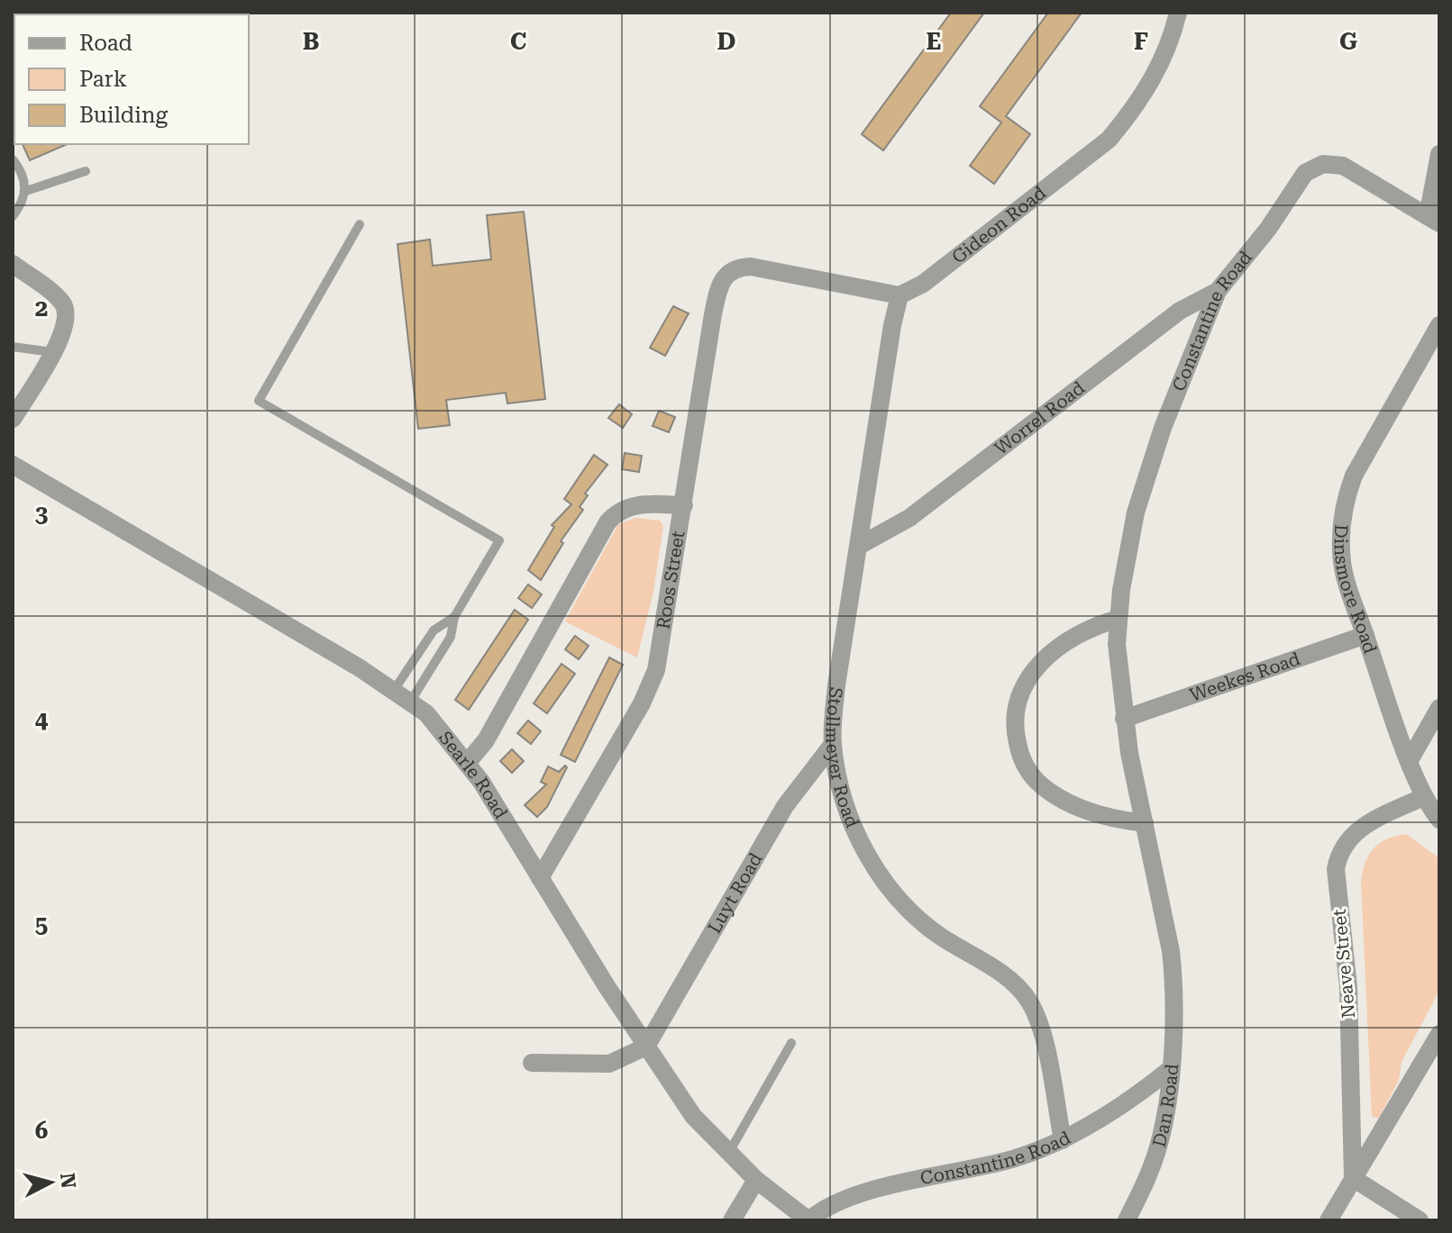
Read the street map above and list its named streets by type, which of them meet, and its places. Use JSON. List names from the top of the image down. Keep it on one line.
{"streets":{"street":["Gideon Road","Constantine Road","Worrel Road","Roos Street","Dinsmore Road","Weekes Road","Stollmeyer Road","Searle Road","Luyt Road","Neave Street","Dan Road"]},"crossings":[["Gideon Road","Roos Street"],["Gideon Road","Stollmeyer Road"],["Constantine Road","Worrel Road"],["Constantine Road","Weekes Road"],["Constantine Road","Stollmeyer Road"],["Constantine Road","Searle Road"],["Constantine Road","Dan Road"],["Worrel Road","Stollmeyer Road"],["Roos Street","Stollmeyer Road"],["Roos Street","Searle Road"],["Dinsmore Road","Weekes Road"],["Dinsmore Road","Neave Street"],["Stollmeyer Road","Luyt Road"],["Searle Road","Luyt Road"]],"legend":["Road","Park","Building"],"north":"right","grid":{"columns":["B","C","D","E","F","G"],"rows":["2","3","4","5","6"]}}
